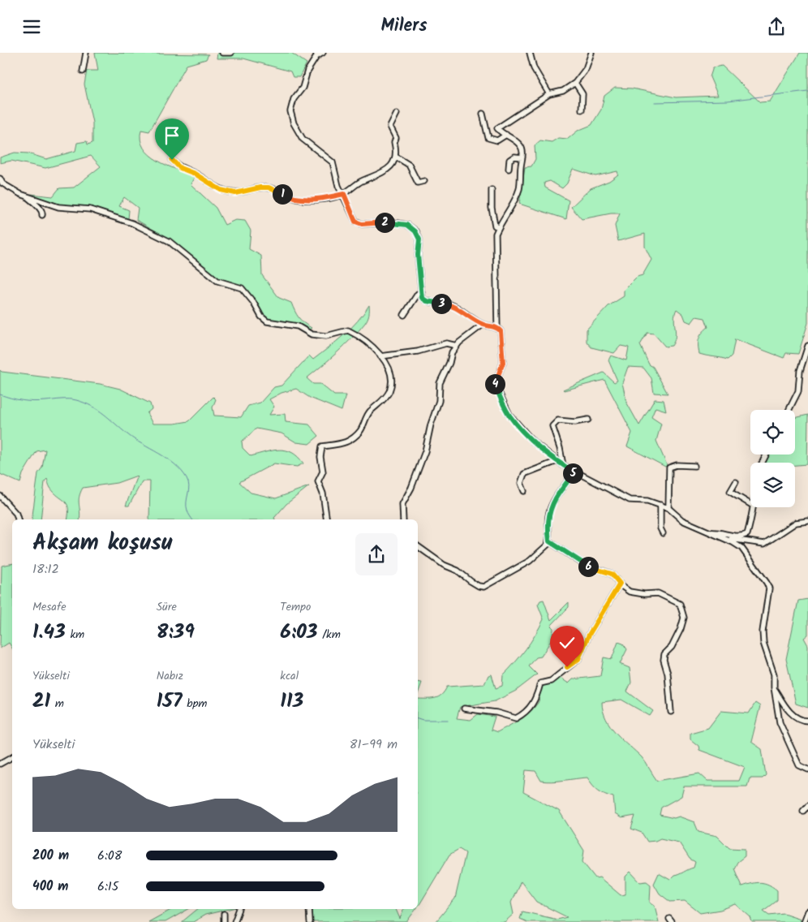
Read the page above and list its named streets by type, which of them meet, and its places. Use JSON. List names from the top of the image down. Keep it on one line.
{"page":{"header":"Milers","pins":["1","2","3","4","5","6"],"heading":["Akşam koşusu","18:12"],"stats":[["Mesafe","1.43 km"],["Süre","8:39"],["Tempo","6:03 /km"],["Yükselti","21 m"],["Nabız","157 bpm"],["kcal","113"]],"chart":["Yükselti","81–99 m"],"list":[{"name":"200 m","note":"6:08"},{"name":"400 m","note":"6:15"}]}}
